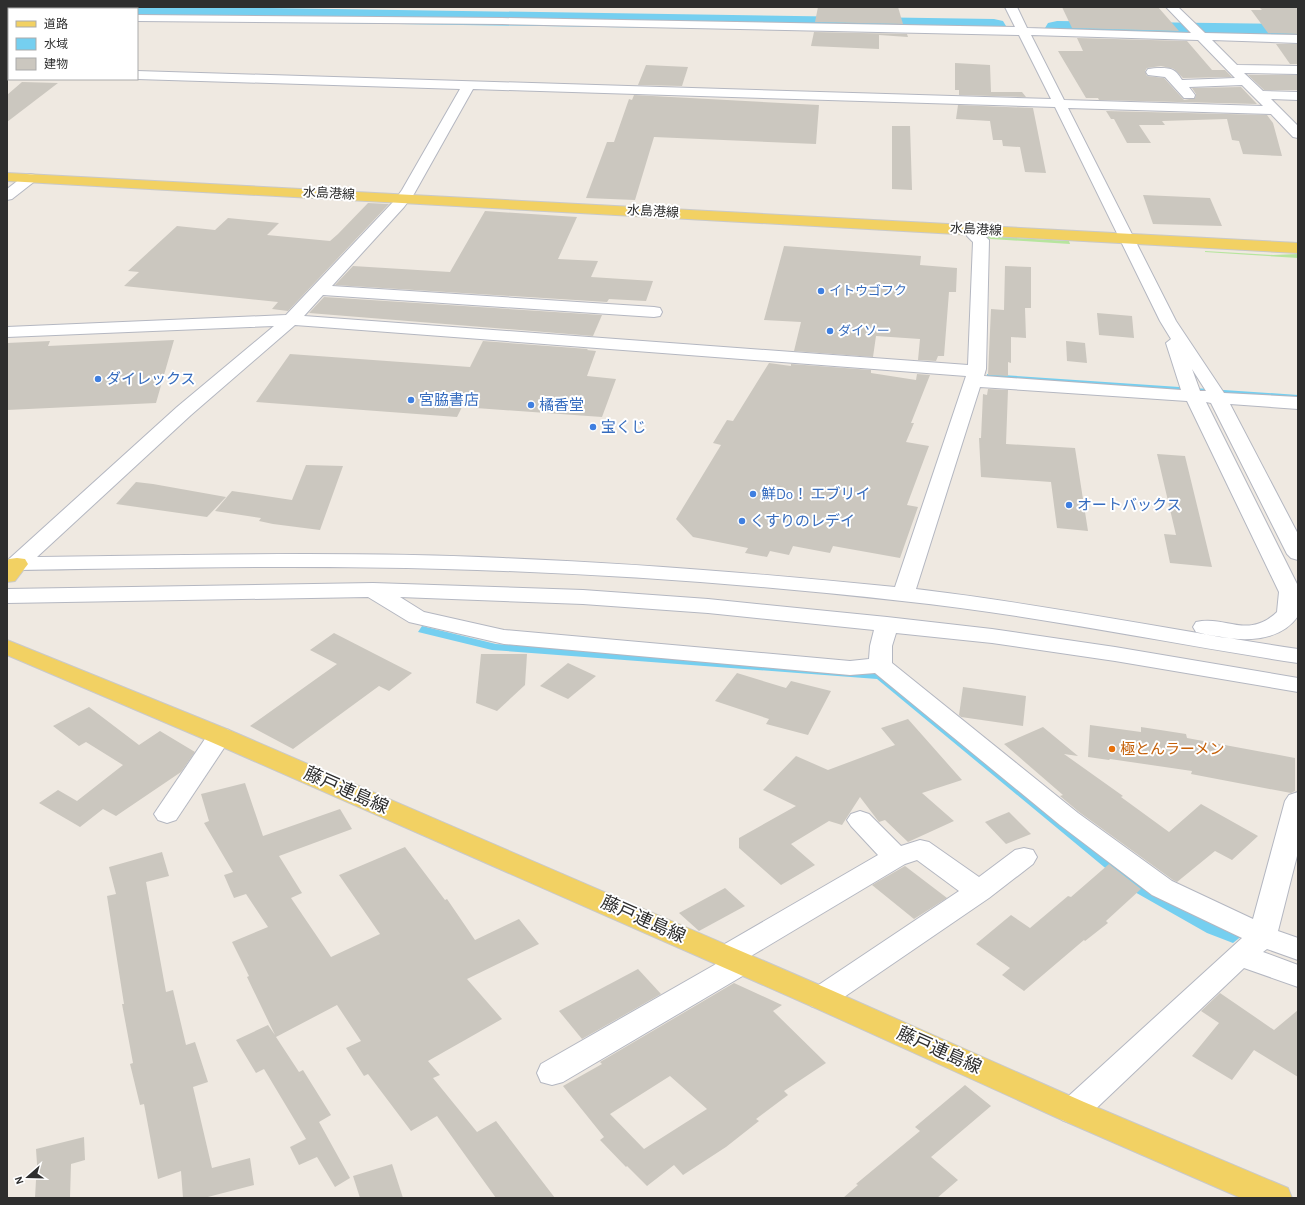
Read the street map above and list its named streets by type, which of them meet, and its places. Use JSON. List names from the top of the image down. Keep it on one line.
{"streets":{"main road":["水島港線","藤戸連島線"]},"places":["イトウゴフク","ダイソー","ダイレックス","宮脇書店","橘香堂","宝くじ","鮮Do！ エブリイ","オートバックス","くすりのレデイ","極とんラーメン"],"legend":["道路","水域","建物"],"north":"left"}
